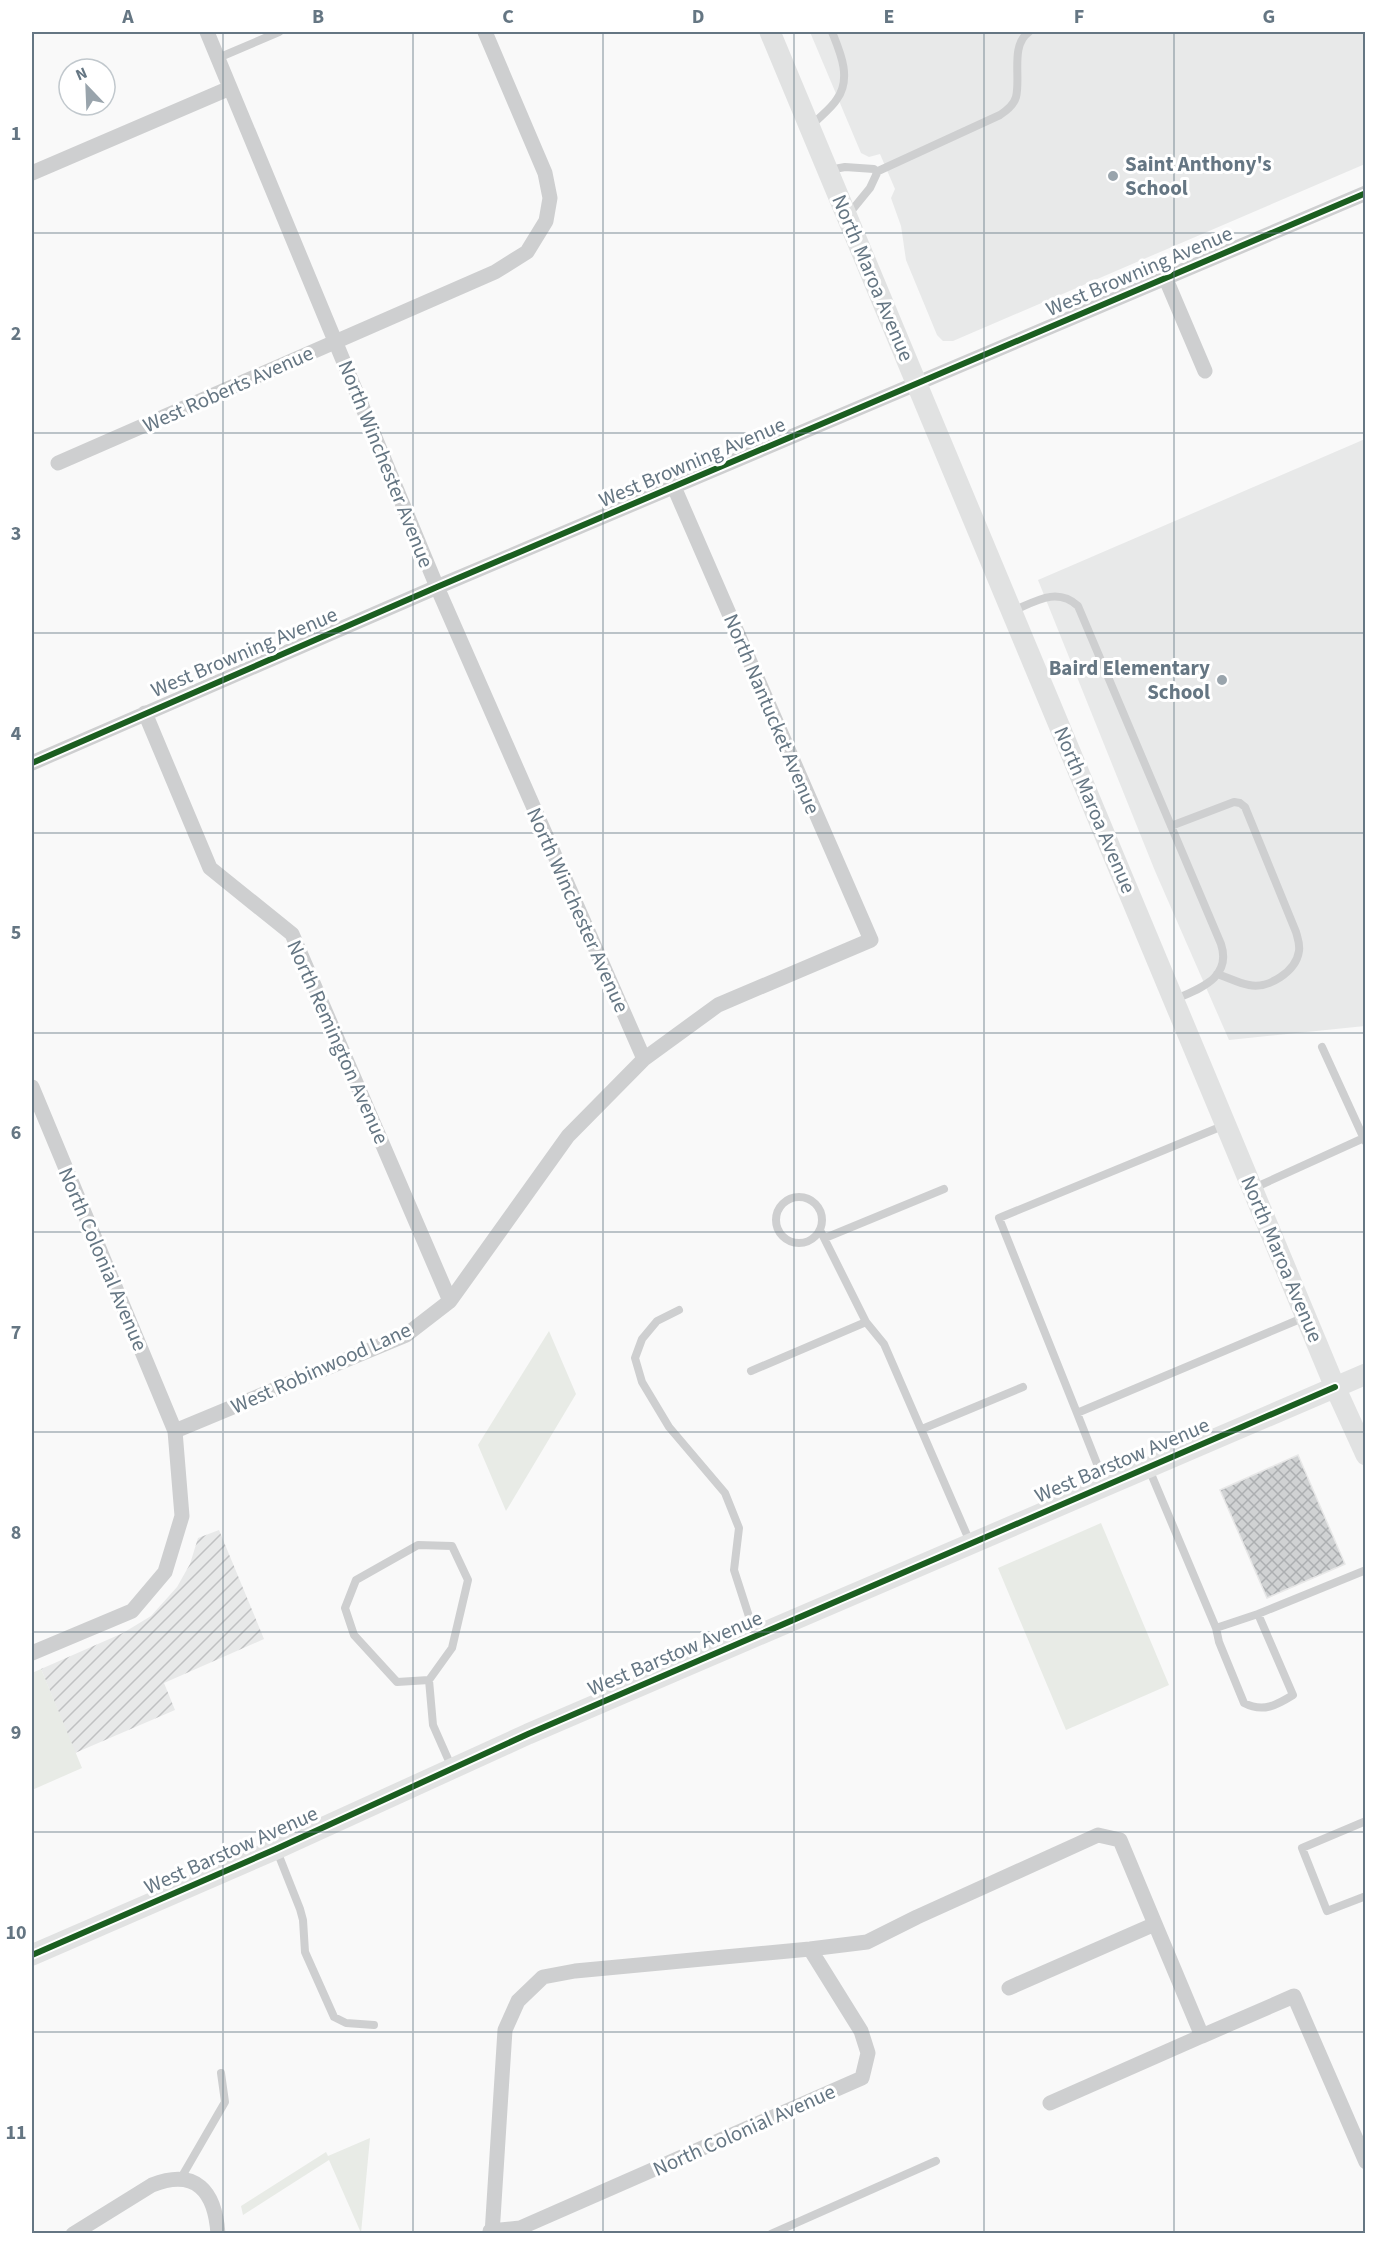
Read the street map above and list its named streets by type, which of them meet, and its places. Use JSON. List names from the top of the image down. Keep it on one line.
{"streets":{"main road":["North Maroa Avenue","West Barstow Avenue"],"street":["West Browning Avenue","West Roberts Avenue","North Winchester Avenue","North Nantucket Avenue","North Remington Avenue","North Colonial Avenue","West Robinwood Lane"]},"crossings":[["West Browning Avenue","North Maroa Avenue"],["West Browning Avenue","North Winchester Avenue"],["West Browning Avenue","North Nantucket Avenue"],["West Browning Avenue","North Remington Avenue"],["North Maroa Avenue","West Barstow Avenue"],["West Roberts Avenue","North Winchester Avenue"],["North Winchester Avenue","West Robinwood Lane"],["North Nantucket Avenue","West Robinwood Lane"],["North Remington Avenue","West Robinwood Lane"],["North Colonial Avenue","West Robinwood Lane"]],"places":["Saint Anthony's School","Baird Elementary School"],"north":"top left","grid":{"columns":["A","B","C","D","E","F","G"],"rows":["1","2","3","4","5","6","7","8","9","10","11"]}}
